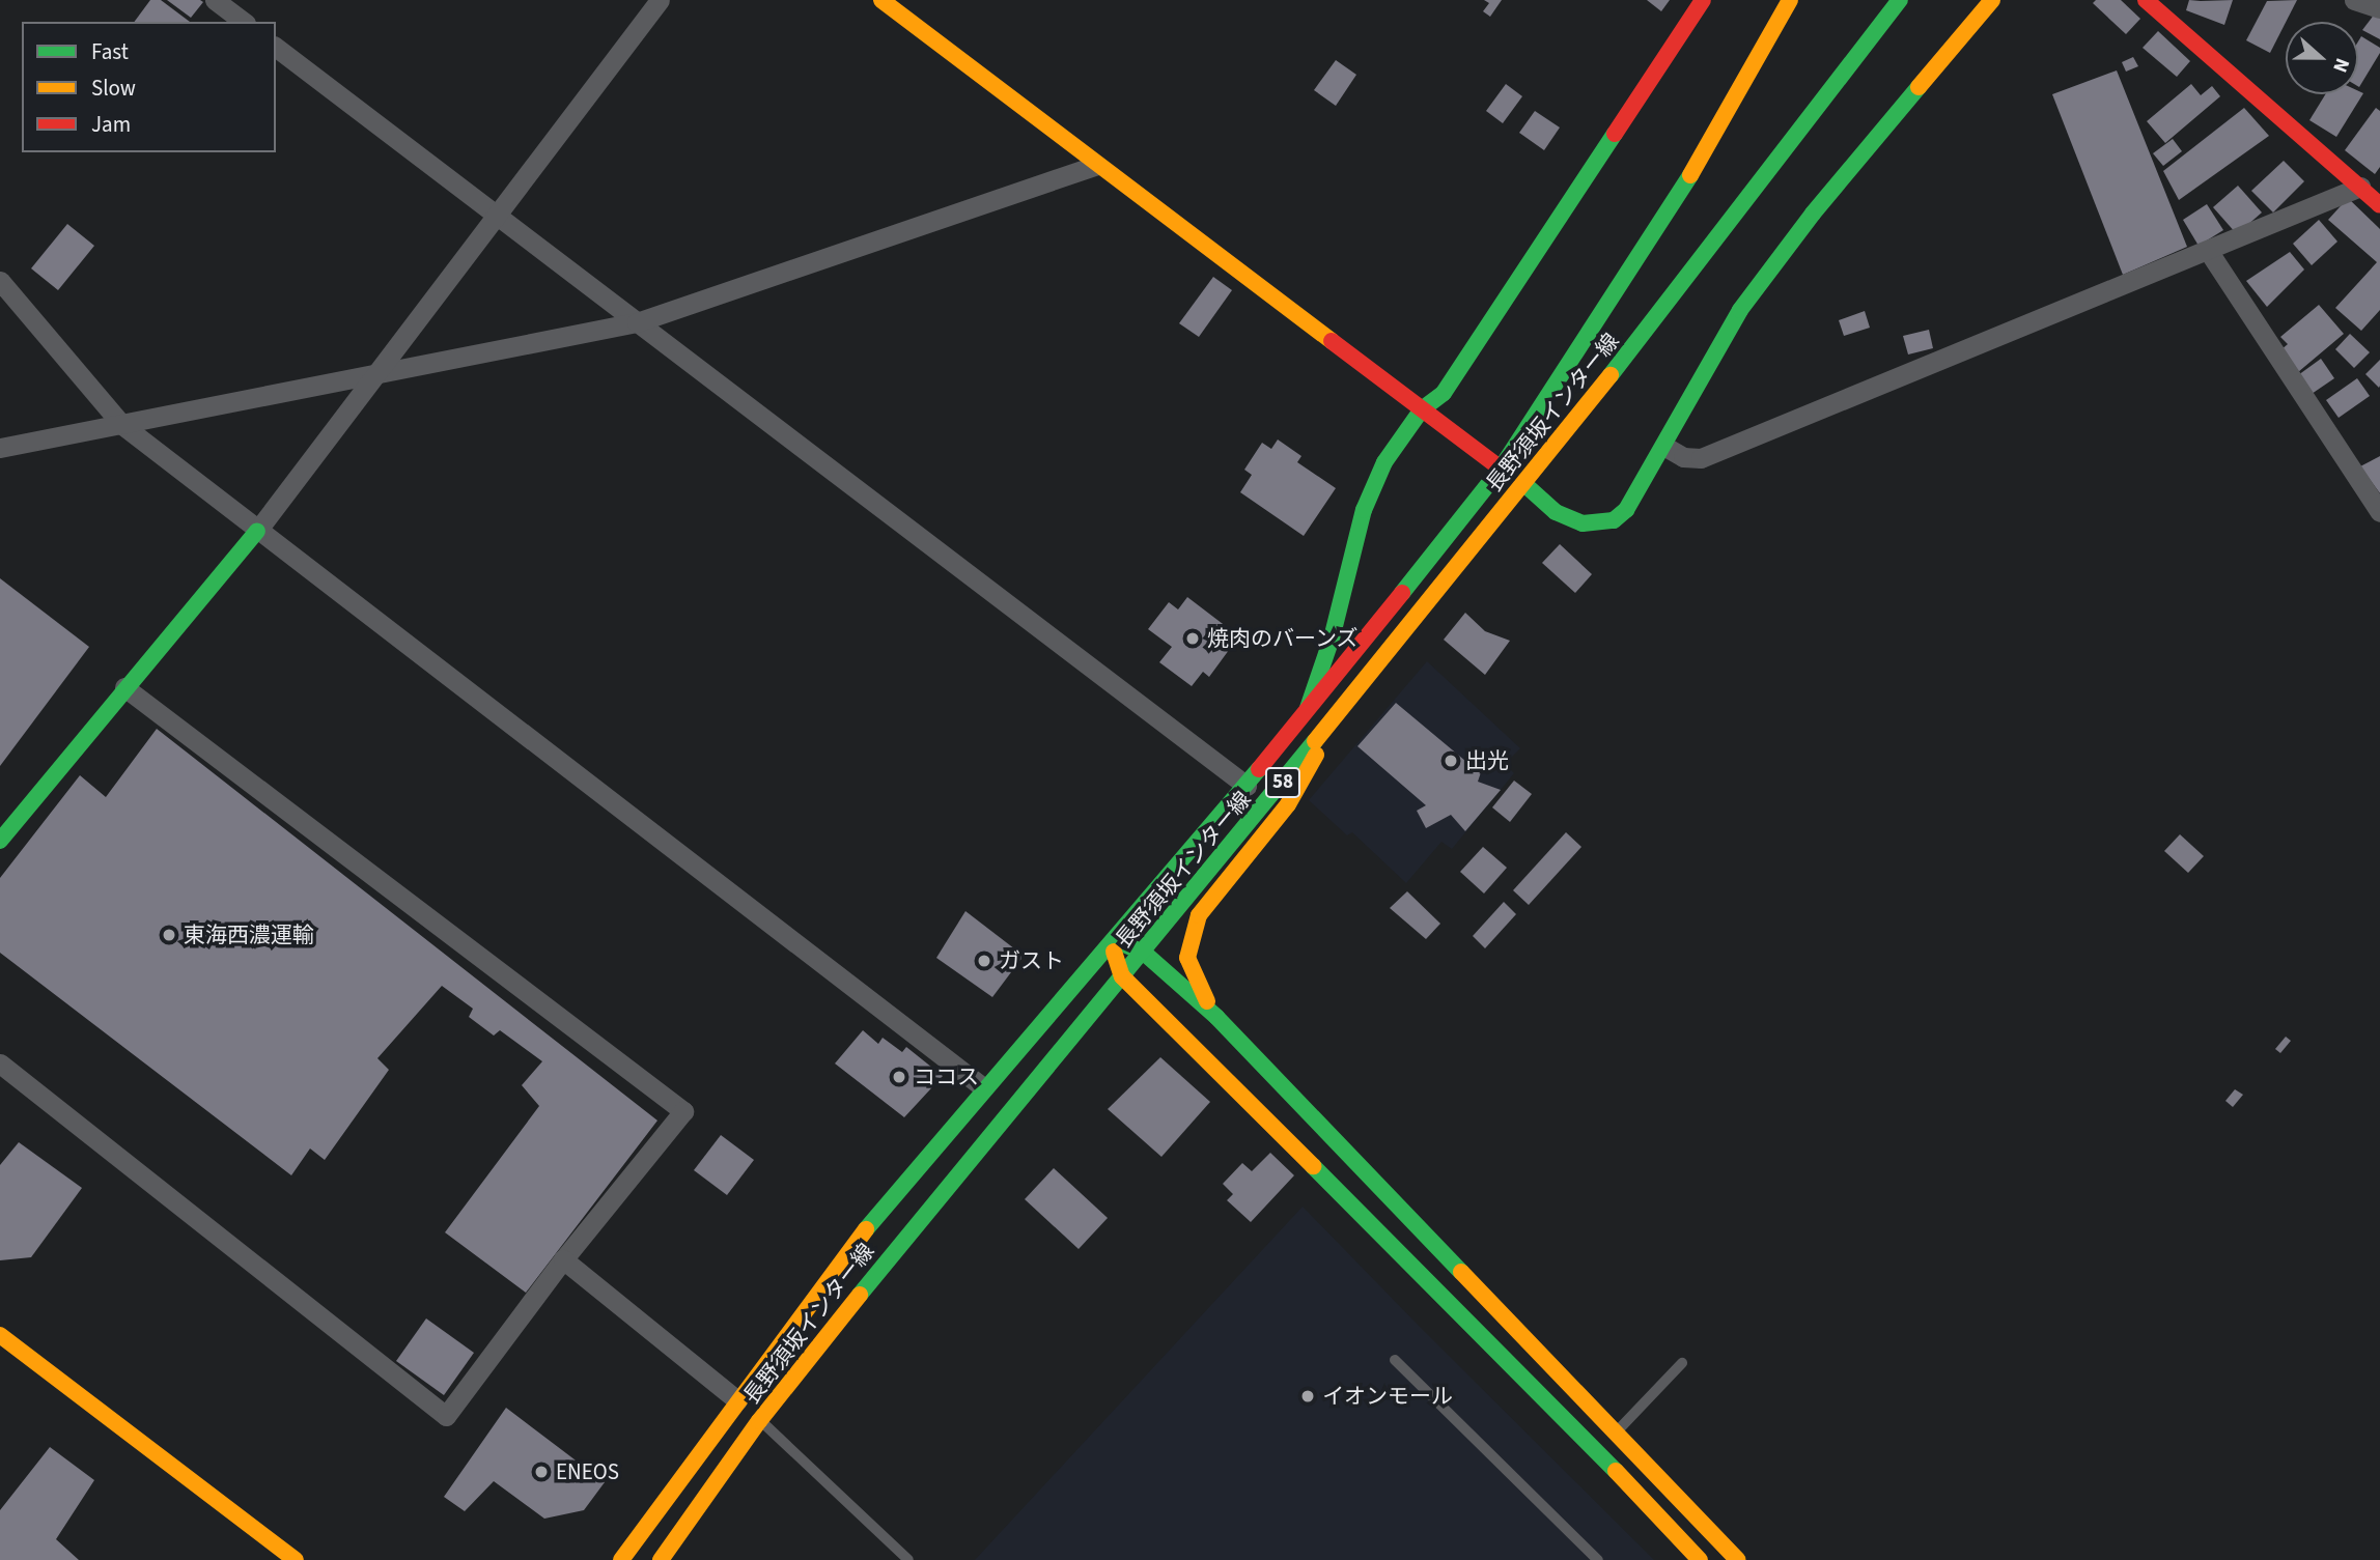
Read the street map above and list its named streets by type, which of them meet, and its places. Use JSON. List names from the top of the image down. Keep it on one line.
{"streets":{"street":["長野須坂インター線","58"]},"places":["焼肉のバーンズ","出光","東海西濃運輸","ガスト","ココス","イオンモール","ENEOS"],"legend":["Fast","Slow","Jam"],"north":"right"}
